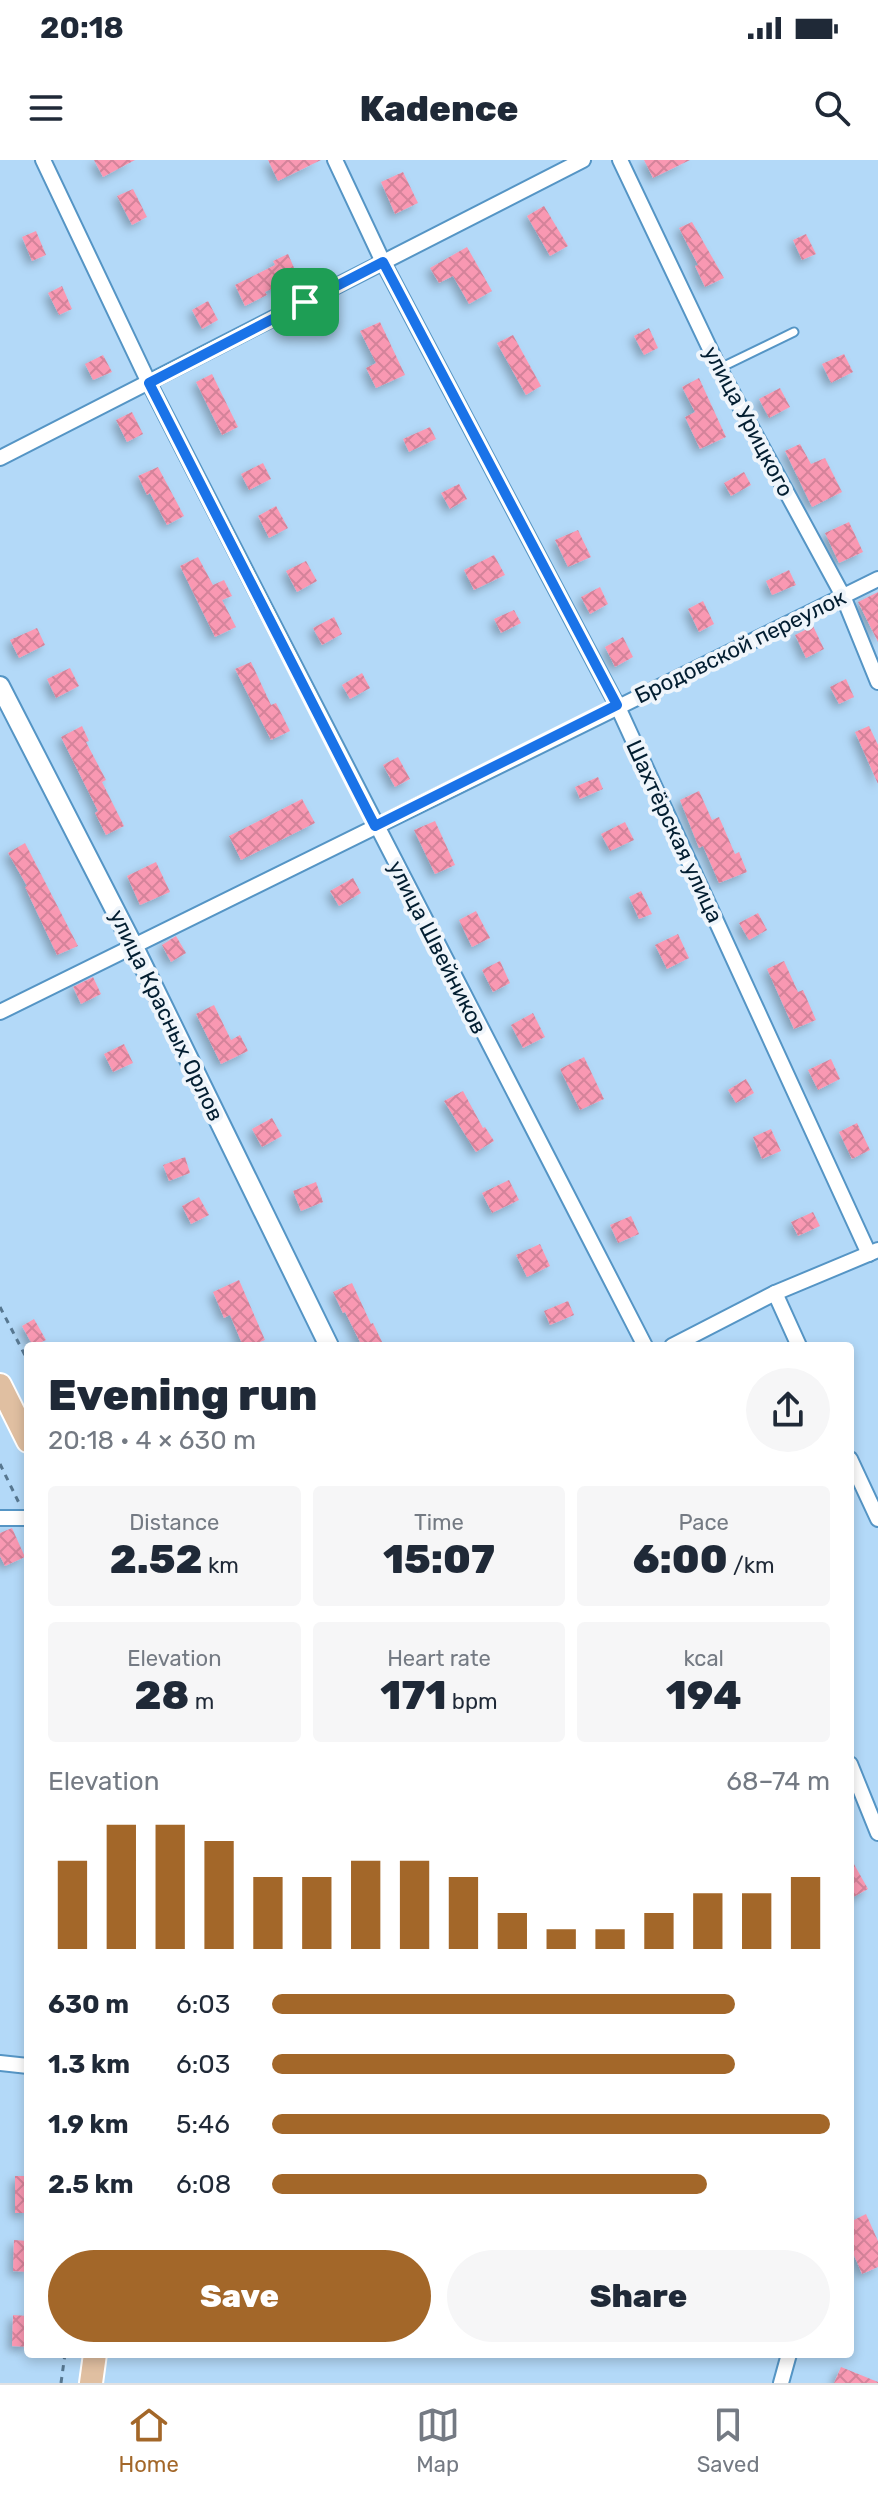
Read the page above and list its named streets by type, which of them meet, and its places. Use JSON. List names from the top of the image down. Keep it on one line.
{"streets":{"street":["улица Урицкого","Бродовской переулок","Шахтёрская улица","улица Швейников","улица Красных Орлов"]},"crossings":[["улица Урицкого","Бродовской переулок"],["Бродовской переулок","Шахтёрская улица"],["Бродовской переулок","улица Швейников"],["Бродовской переулок","улица Красных Орлов"]],"page":{"status":"20:18","header":"Kadence","heading":["Evening run","20:18 · 4 × 630 m"],"stats":[["Distance","2.52 km"],["Time","15:07"],["Pace","6:00 /km"],["Elevation","28 m"],["Heart rate","171 bpm"],["kcal","194"]],"chart":["Elevation","68–74 m"],"list":[{"name":"630 m","note":"6:03"},{"name":"1.3 km","note":"6:03"},{"name":"1.9 km","note":"5:46"},{"name":"2.5 km","note":"6:08"}],"buttons":["Save","Share"],"tabs":["Home","Map","Saved"]}}
